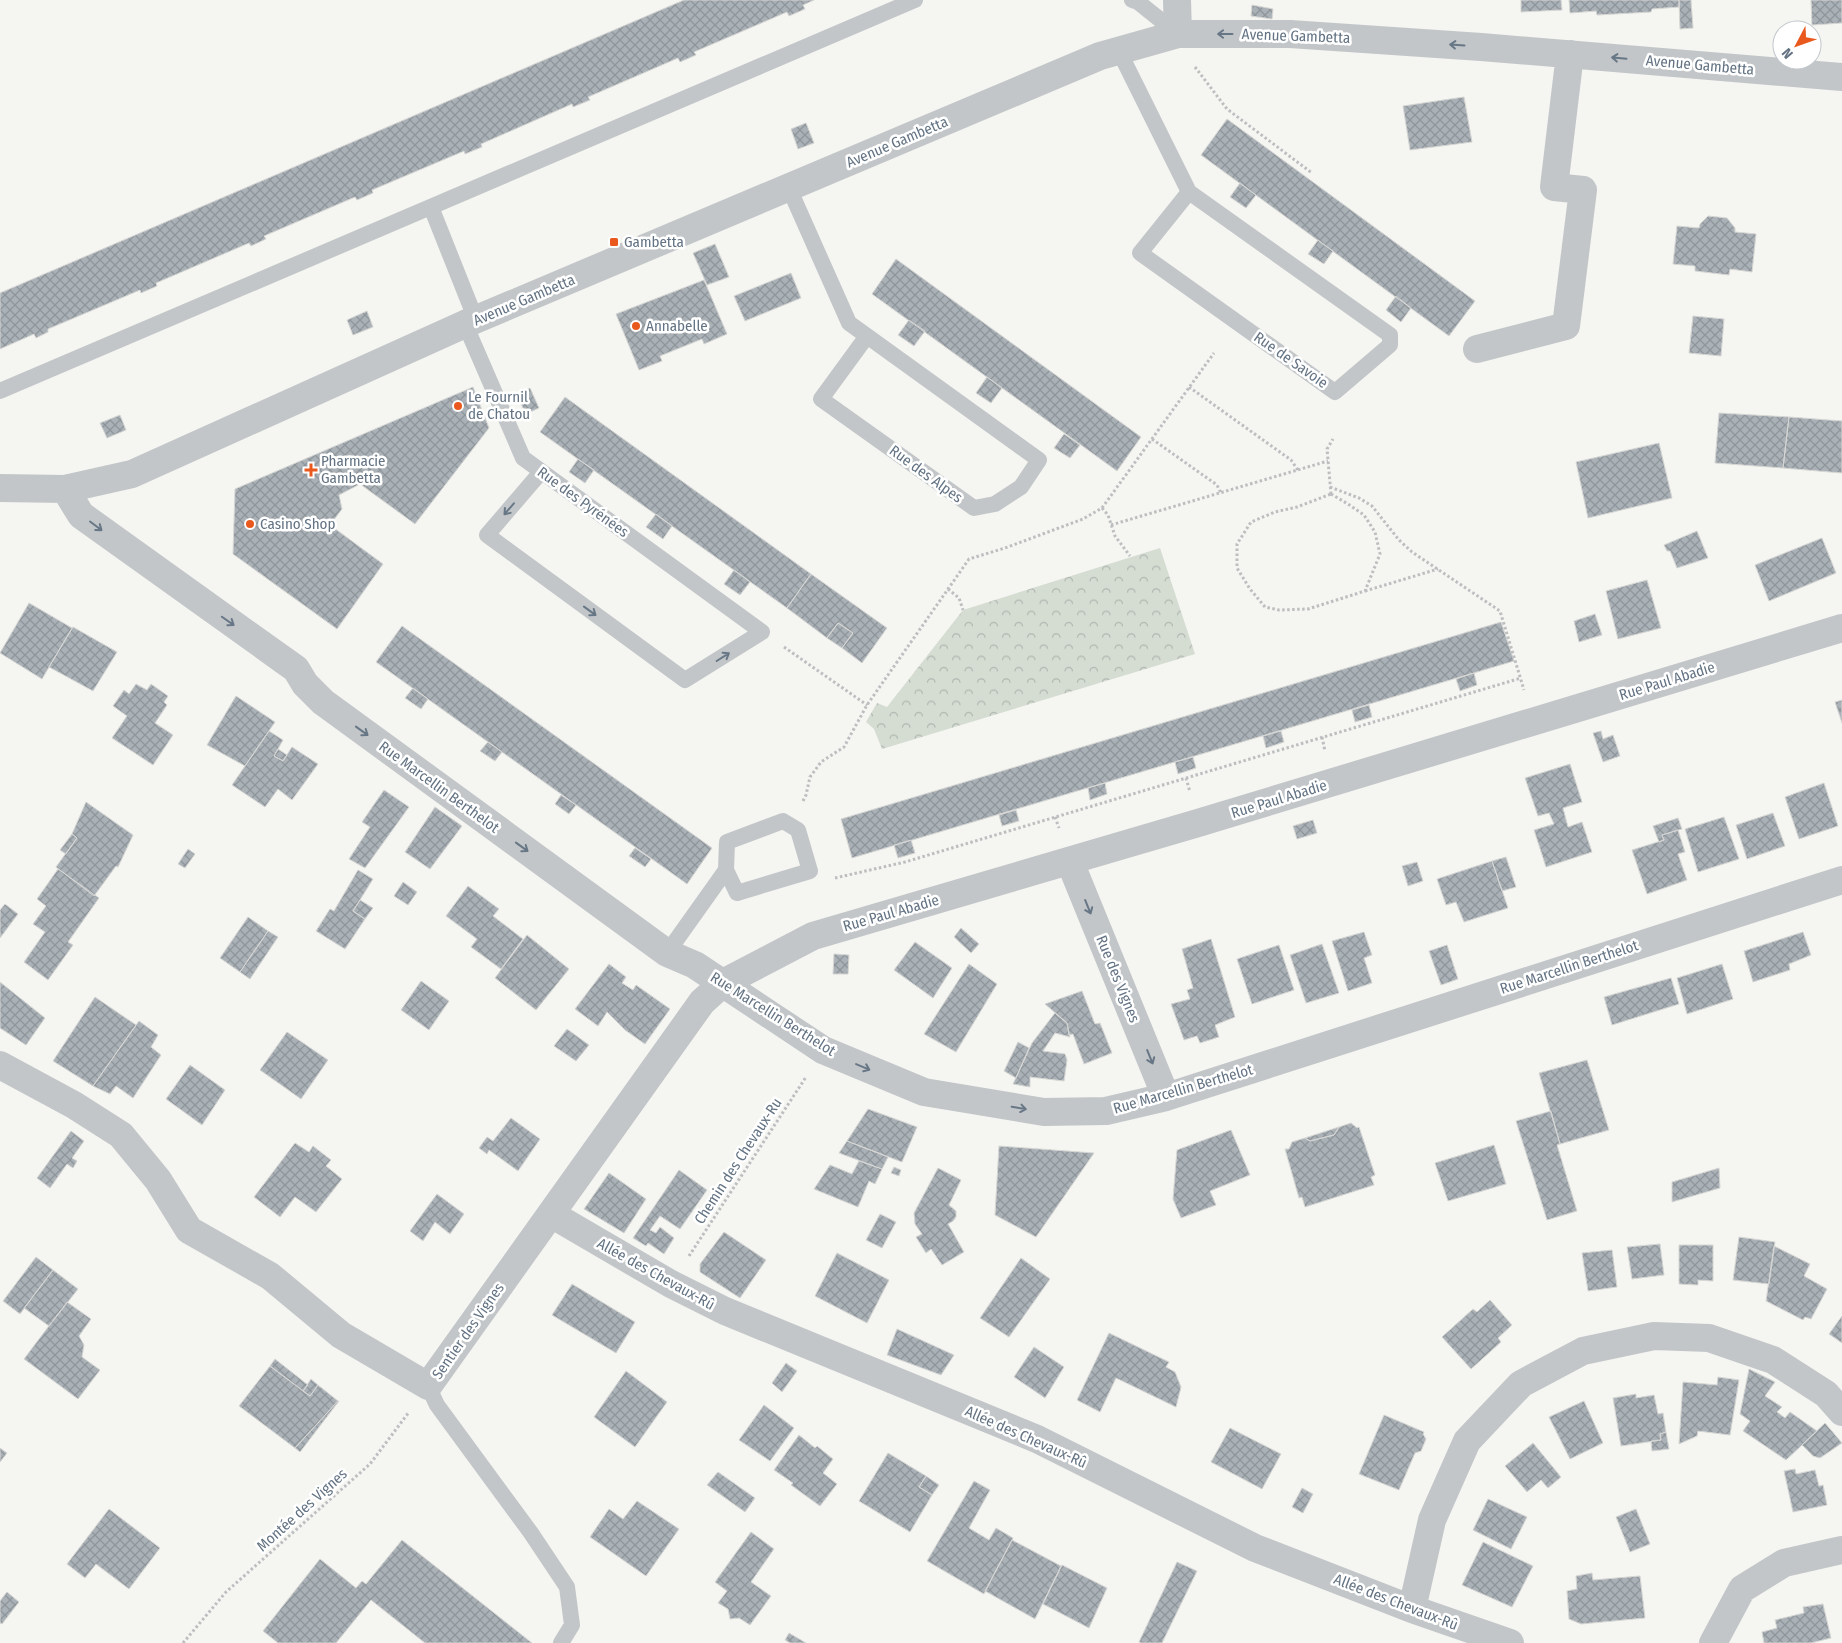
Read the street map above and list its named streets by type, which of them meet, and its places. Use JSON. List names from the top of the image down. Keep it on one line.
{"streets":{"street":["Avenue Gambetta","Rue Paul Abadie","Rue Marcellin Berthelot","Rue des Vignes","Allée des Chevaux-Rû","Sentier des Vignes"],"lane":["Rue de Savoie","Rue des Alpes","Rue des Pyrénées"],"path":["Chemin des Chevaux-Ru","Montée des Vignes"]},"crossings":[["Avenue Gambetta","Rue de Savoie"],["Avenue Gambetta","Rue des Alpes"],["Avenue Gambetta","Rue des Pyrénées"],["Avenue Gambetta","Rue Marcellin Berthelot"],["Rue Paul Abadie","Rue Marcellin Berthelot"],["Rue Paul Abadie","Rue des Vignes"],["Rue Paul Abadie","Sentier des Vignes"],["Rue Marcellin Berthelot","Rue des Vignes"],["Rue Marcellin Berthelot","Chemin des Chevaux-Ru"],["Rue Marcellin Berthelot","Sentier des Vignes"],["Chemin des Chevaux-Ru","Allée des Chevaux-Rû"],["Allée des Chevaux-Rû","Sentier des Vignes"],["Sentier des Vignes","Montée des Vignes"]],"one_way":["Rue Marcellin Berthelot","Rue des Vignes"],"places":{"transit":["Gambetta"],"other":["Annabelle","Le Fournil de Chatou","Casino Shop"],"health":["Pharmacie Gambetta"]},"north":"bottom left"}
